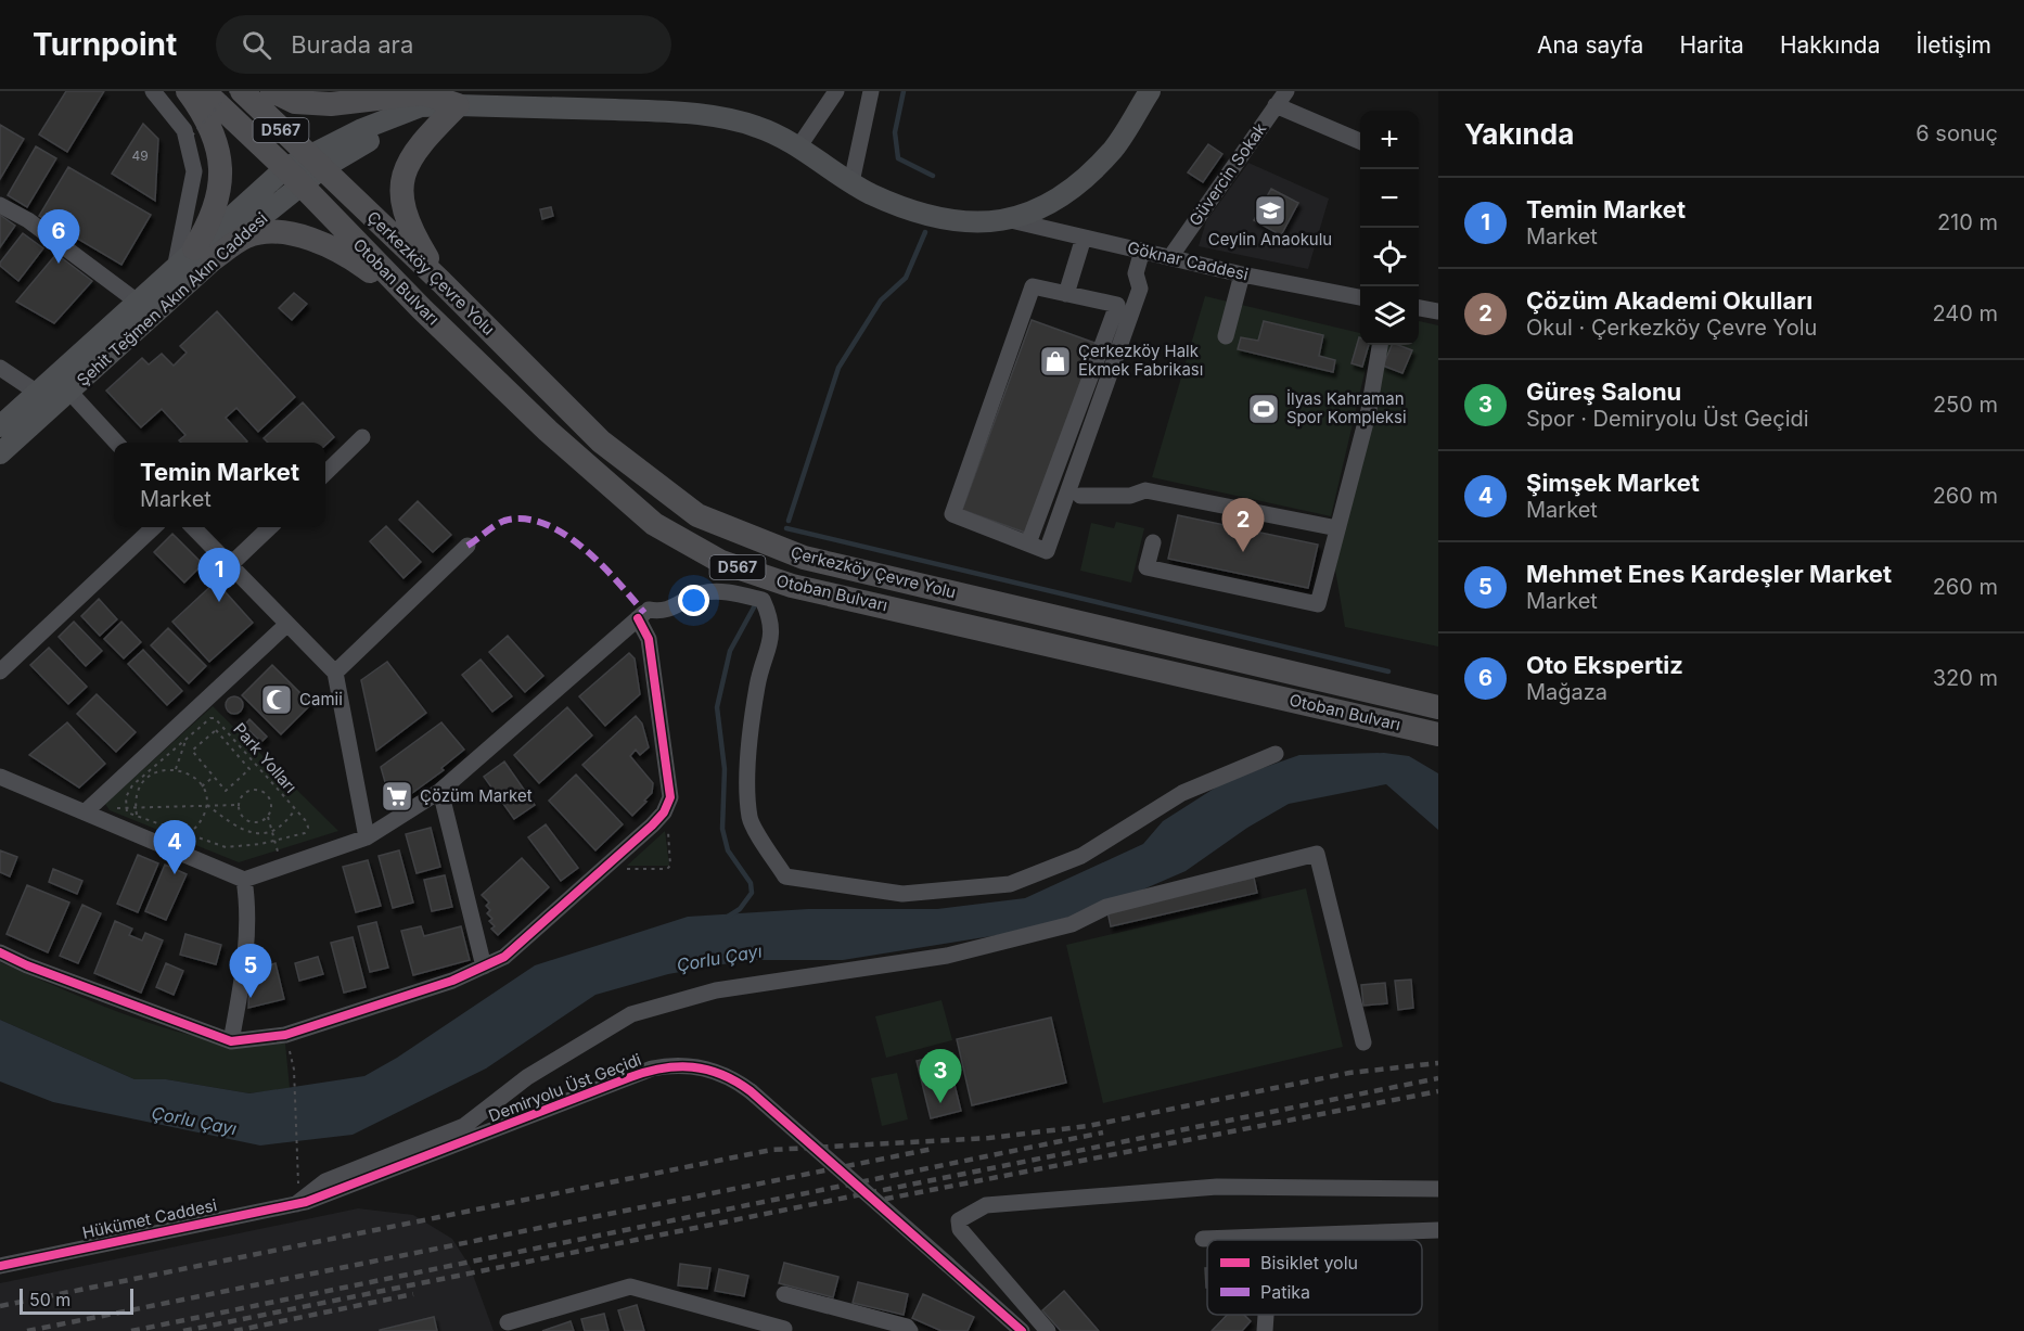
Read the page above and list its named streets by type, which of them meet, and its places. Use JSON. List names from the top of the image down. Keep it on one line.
{"streets":{"highway":["D567","Çerkezköy Çevre Yolu","Otoban Bulvarı"],"main road":["Şehit Teğmen Akın Akın Caddesi"],"street":["Güvercin Sokak","Göknar Caddesi","Demiryolu Üst Geçidi","Hükümet Caddesi"],"path":["Park Yolları"]},"crossings":[["D567","Çerkezköy Çevre Yolu"],["D567","Şehit Teğmen Akın Akın Caddesi"],["Güvercin Sokak","Göknar Caddesi"],["Çerkezköy Çevre Yolu","Şehit Teğmen Akın Akın Caddesi"],["Otoban Bulvarı","Şehit Teğmen Akın Akın Caddesi"],["Demiryolu Üst Geçidi","Hükümet Caddesi"]],"water":["Çorlu Çayı"],"places":{"school or university":["Ceylin Anaokulu"],"shop":["Çerkezköy Halk Ekmek Fabrikası"],"sports":["İlyas Kahraman Spor Kompleksi"],"mosque":["Camii"],"supermarket":["Çözüm Market"]},"house_numbers":["49"],"legend":["Bisiklet yolu","Patika"],"scale_bar":"50 m","page":{"header":"Turnpoint","search":"Burada ara","nav":["Ana sayfa","Harita","Hakkında","İletişim"],"heading":["Yakında","6 sonuç"],"map_buttons":["+","−"],"list":[{"mark":"1","name":"Temin Market","note":"Market","value":"210 m"},{"mark":"2","name":"Çözüm Akademi Okulları","note":"Okul · Çerkezköy Çevre Yolu","value":"240 m"},{"mark":"3","name":"Güreş Salonu","note":"Spor · Demiryolu Üst Geçidi","value":"250 m"},{"mark":"4","name":"Şimşek Market","note":"Market","value":"260 m"},{"mark":"5","name":"Mehmet Enes Kardeşler Market","note":"Market","value":"260 m"},{"mark":"6","name":"Oto Ekspertiz","note":"Mağaza","value":"320 m"}],"pins":["6","2","1","4","5","3"],"popup":["Temin Market","Market"],"scale":"50 m"}}
